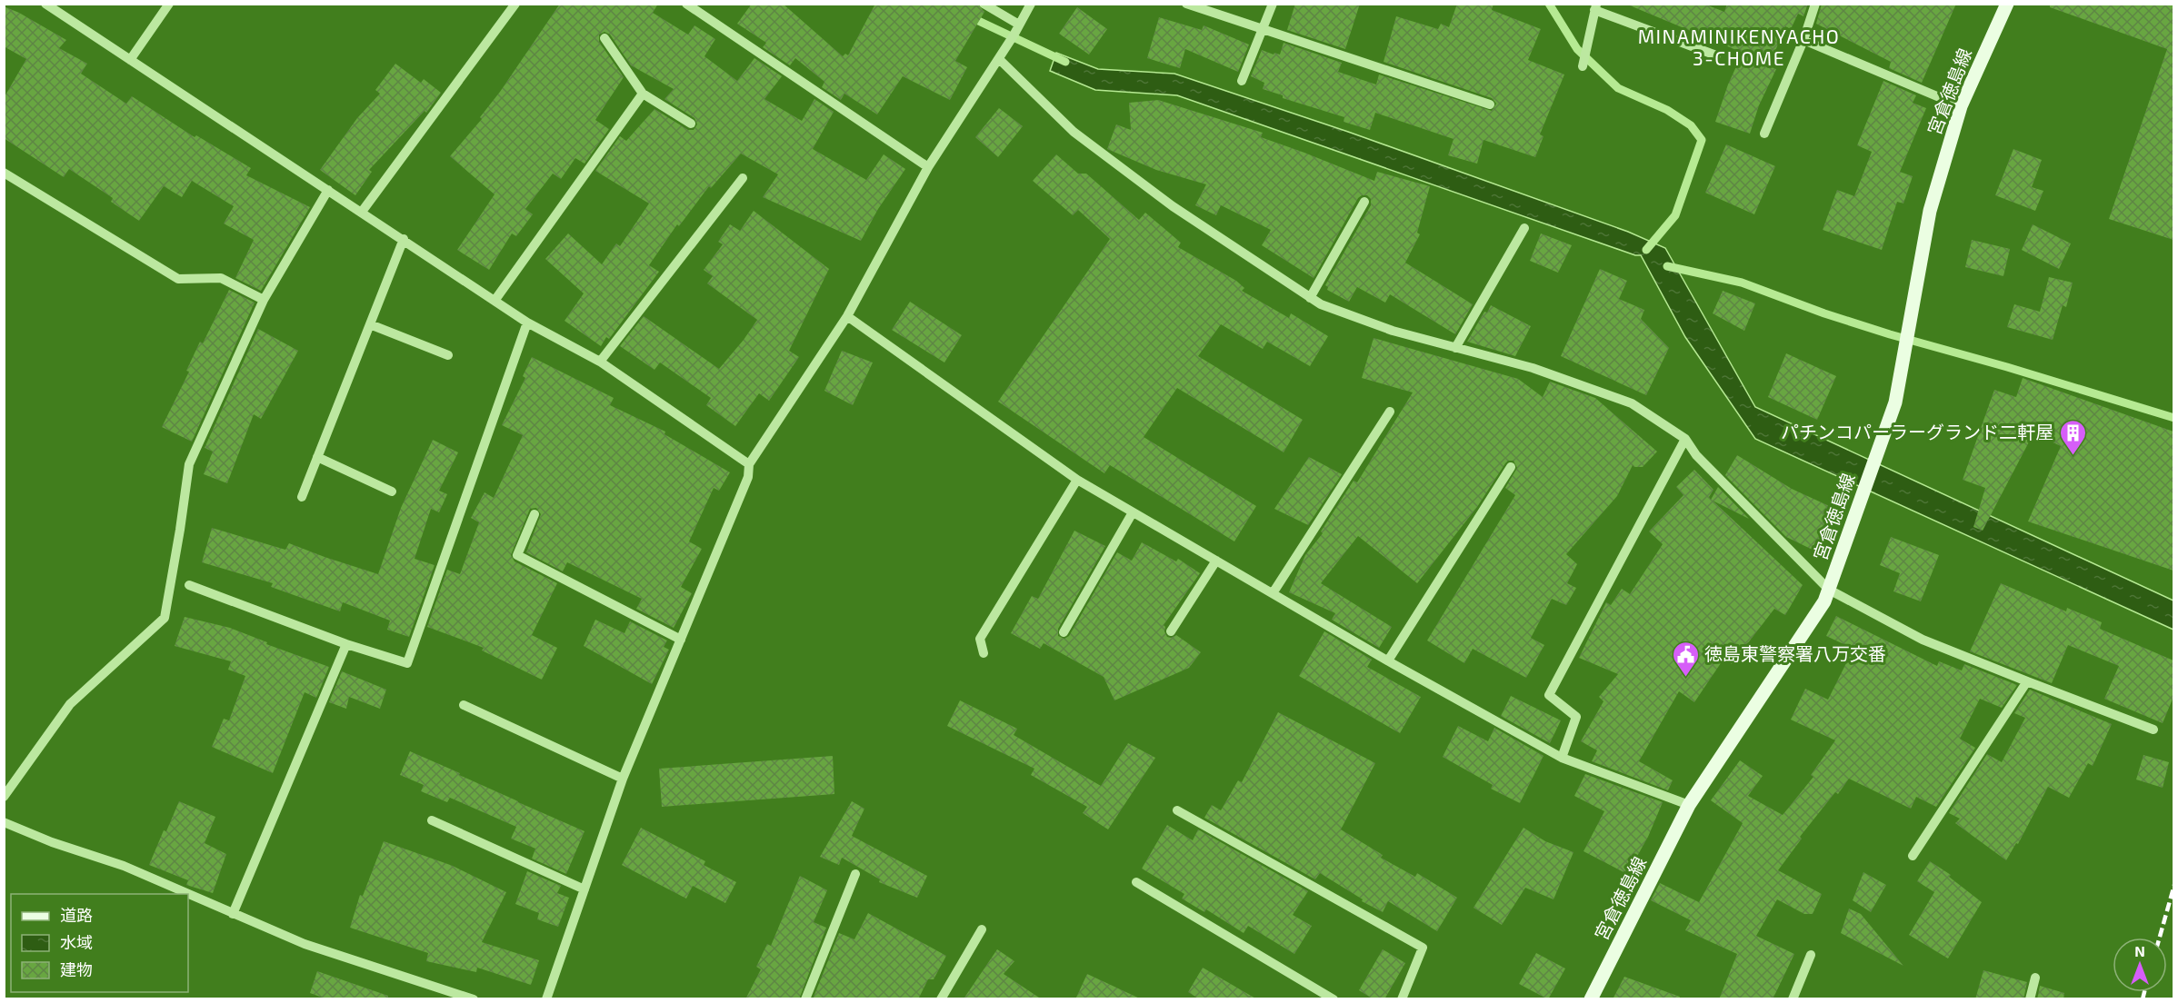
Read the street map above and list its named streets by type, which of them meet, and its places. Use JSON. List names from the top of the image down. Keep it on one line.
{"streets":{"main road":["宮倉徳島線"]},"districts":["MINAMINIKENYACHO 3-CHOME"],"places":{"building":["パチンコパーラーグランド二軒屋"],"public building":["徳島東警察署八万交番"]},"legend":["道路","水域","建物"],"north":"top"}
